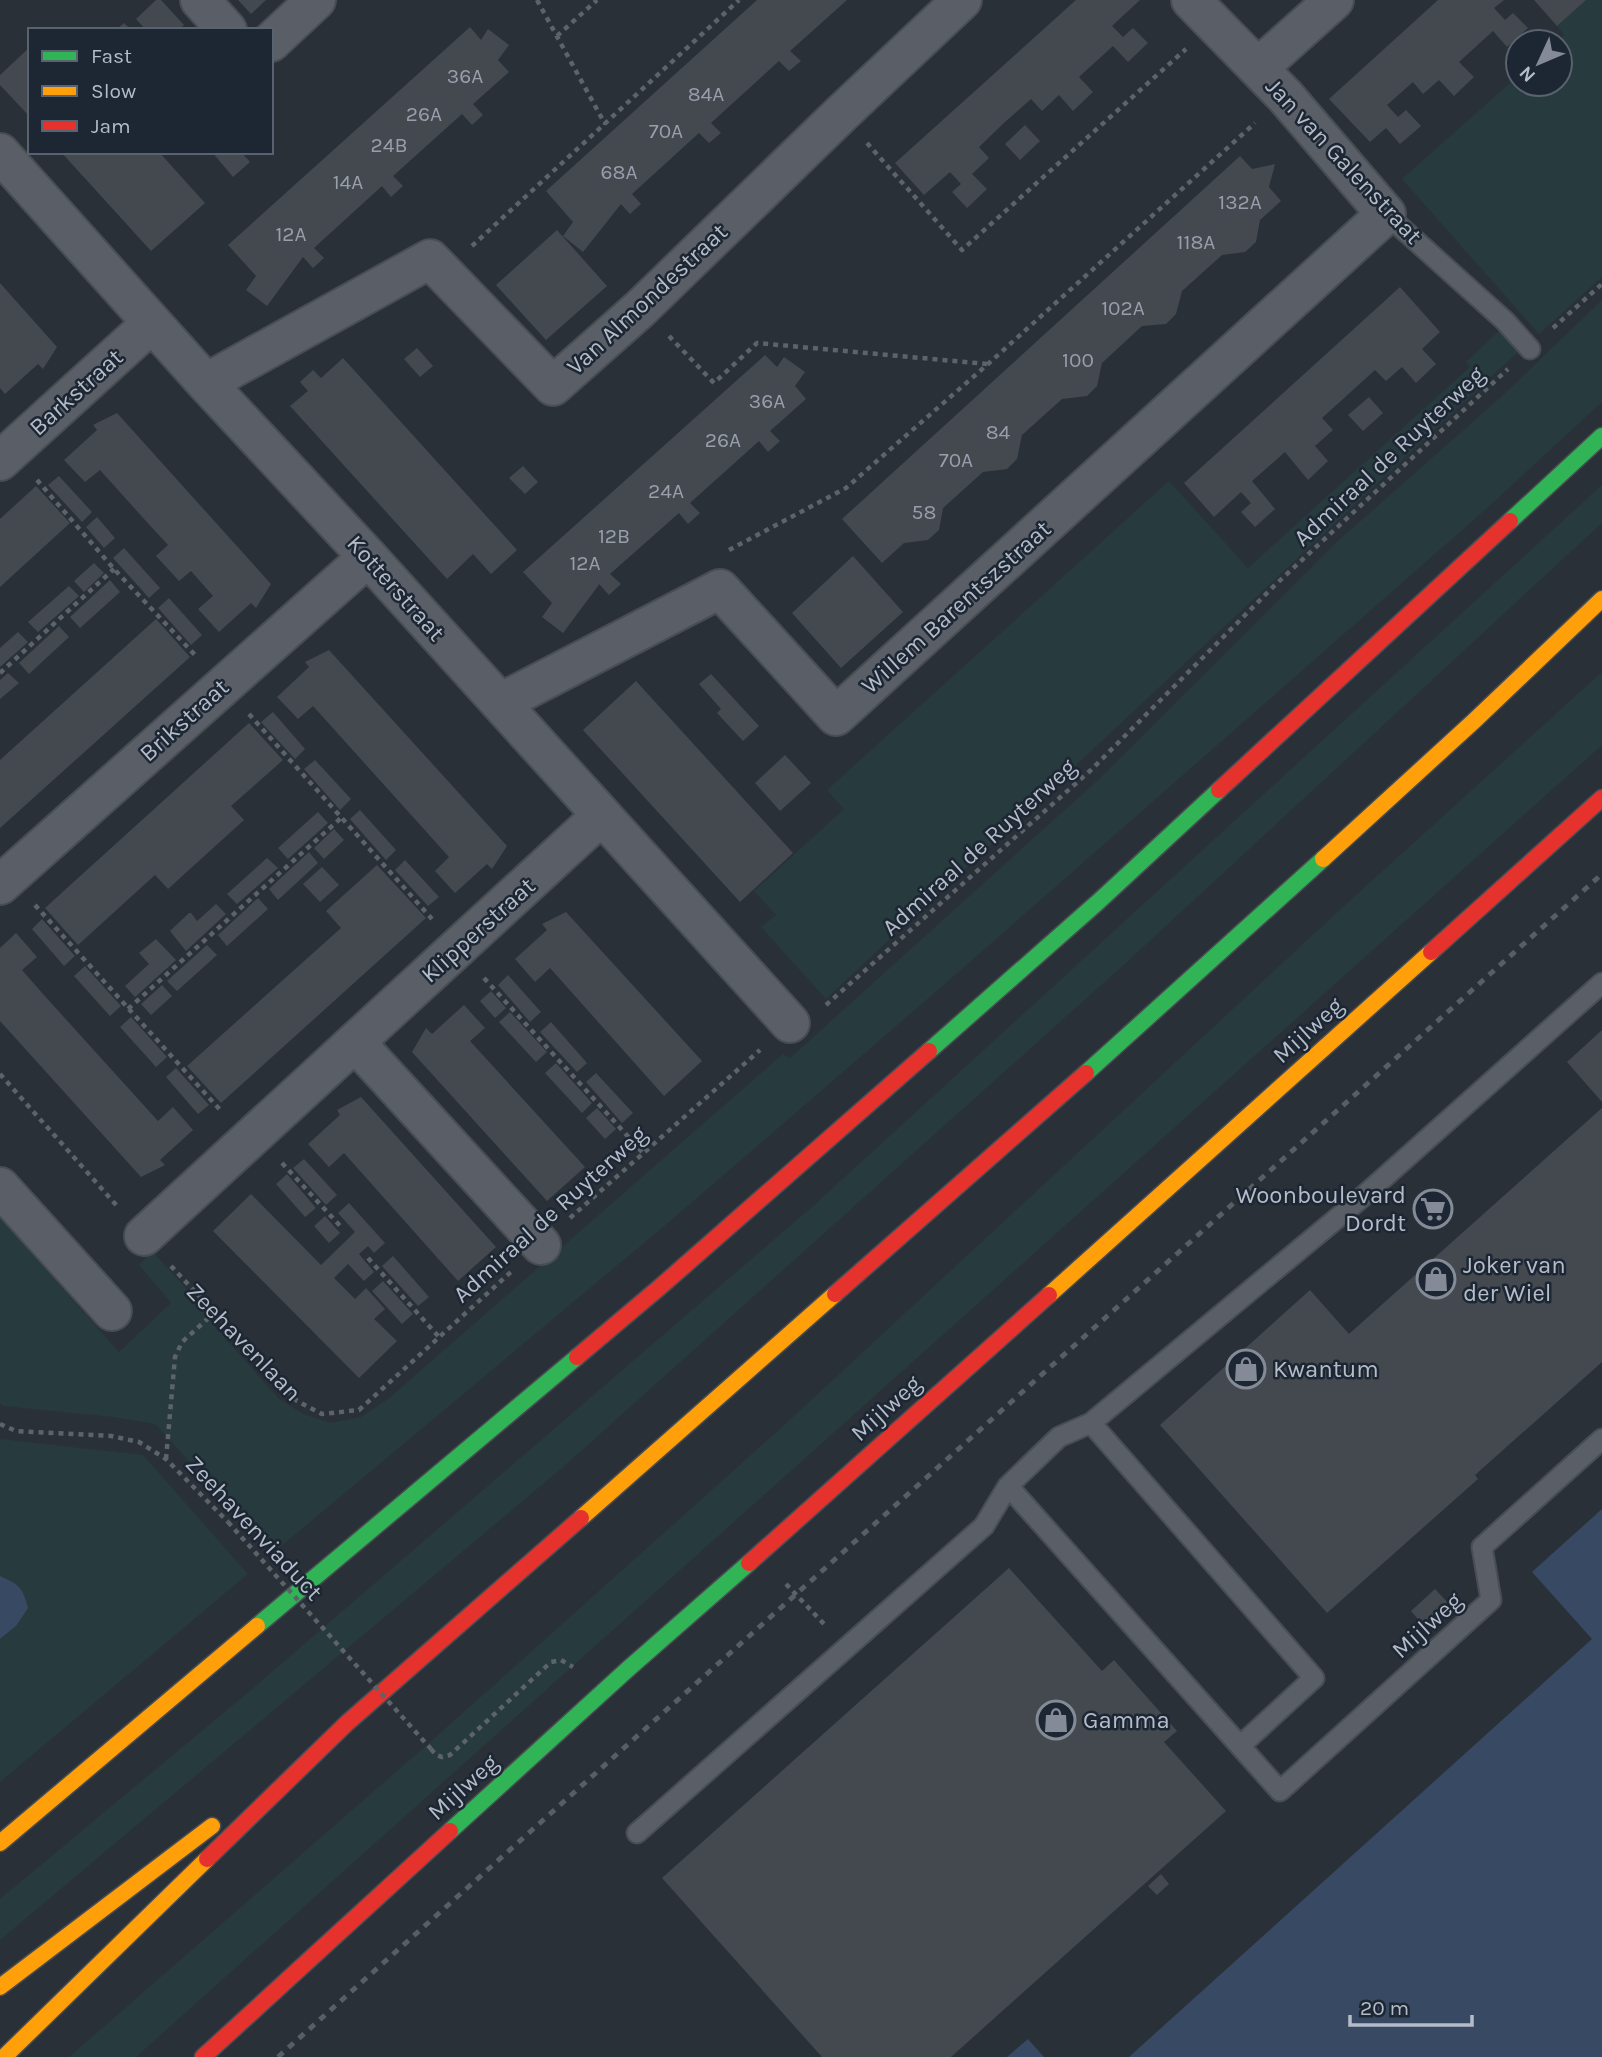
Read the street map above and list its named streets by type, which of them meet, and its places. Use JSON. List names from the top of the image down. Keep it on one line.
{"streets":{"main road":["Mijlweg"],"street":["Jan van Galenstraat","Van Almondestraat","Barkstraat","Kotterstraat","Willem Barentszstraat","Brikstraat","Klipperstraat"],"path":["Admiraal de Ruyterweg","Zeehavenlaan","Zeehavenviaduct"]},"crossings":[["Jan van Galenstraat","Admiraal de Ruyterweg"],["Jan van Galenstraat","Willem Barentszstraat"],["Barkstraat","Kotterstraat"],["Admiraal de Ruyterweg","Kotterstraat"],["Admiraal de Ruyterweg","Zeehavenlaan"],["Kotterstraat","Brikstraat"],["Kotterstraat","Klipperstraat"],["Klipperstraat","Zeehavenlaan"]],"places":{"supermarket":["Woonboulevard Dordt"],"shop":["Joker van der Wiel","Kwantum","Gamma"]},"house_numbers":["36A","84A","26A","70A","24B","68A","14A","132A","12A","118A","102A","100","36A","84","26A","70A","24A","58","12B","12A"],"legend":["Fast","Slow","Jam"],"scale_bar":"20 m","north":"bottom left"}
